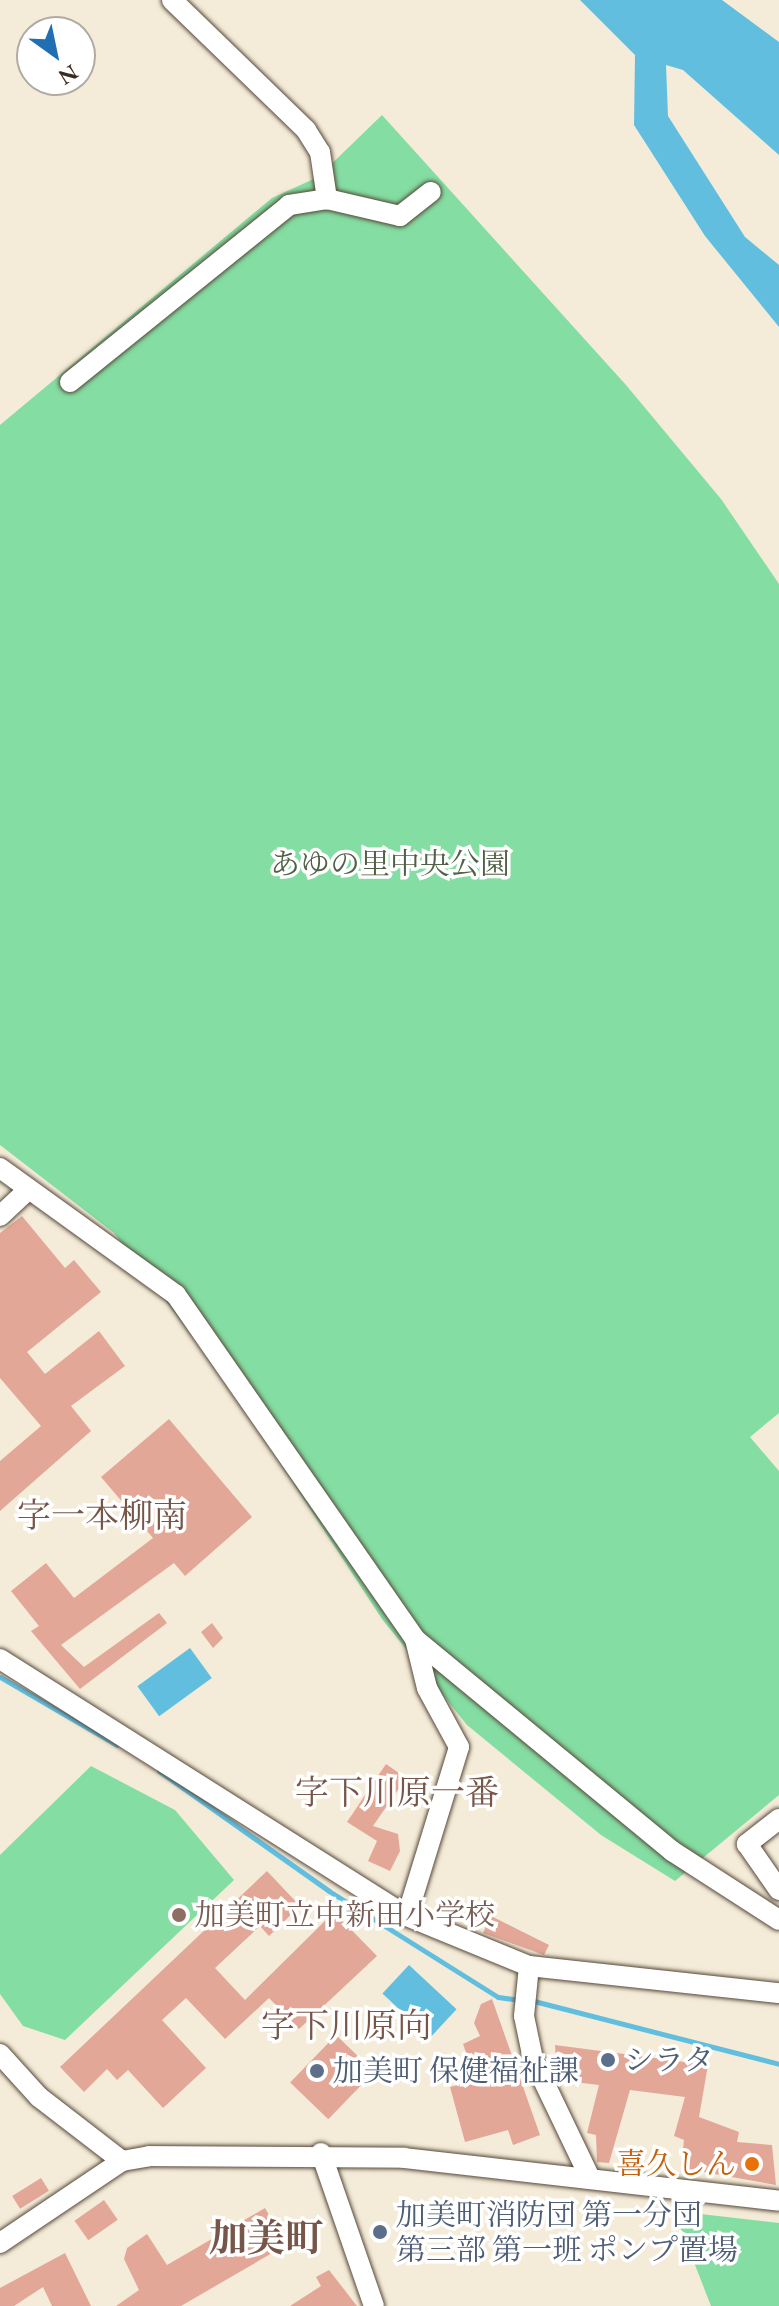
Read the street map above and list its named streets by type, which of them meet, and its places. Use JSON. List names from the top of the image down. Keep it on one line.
{"districts":["字一本柳南","字下川原一番","字下川原向","加美町"],"parks":["あゆの里中央公園"],"places":["加美町立中新田小学校","シラタ","加美町 保健福祉課","喜久しん","加美町消防団 第一分団 第三部 第一班 ポンプ置場"],"north":"bottom right"}
